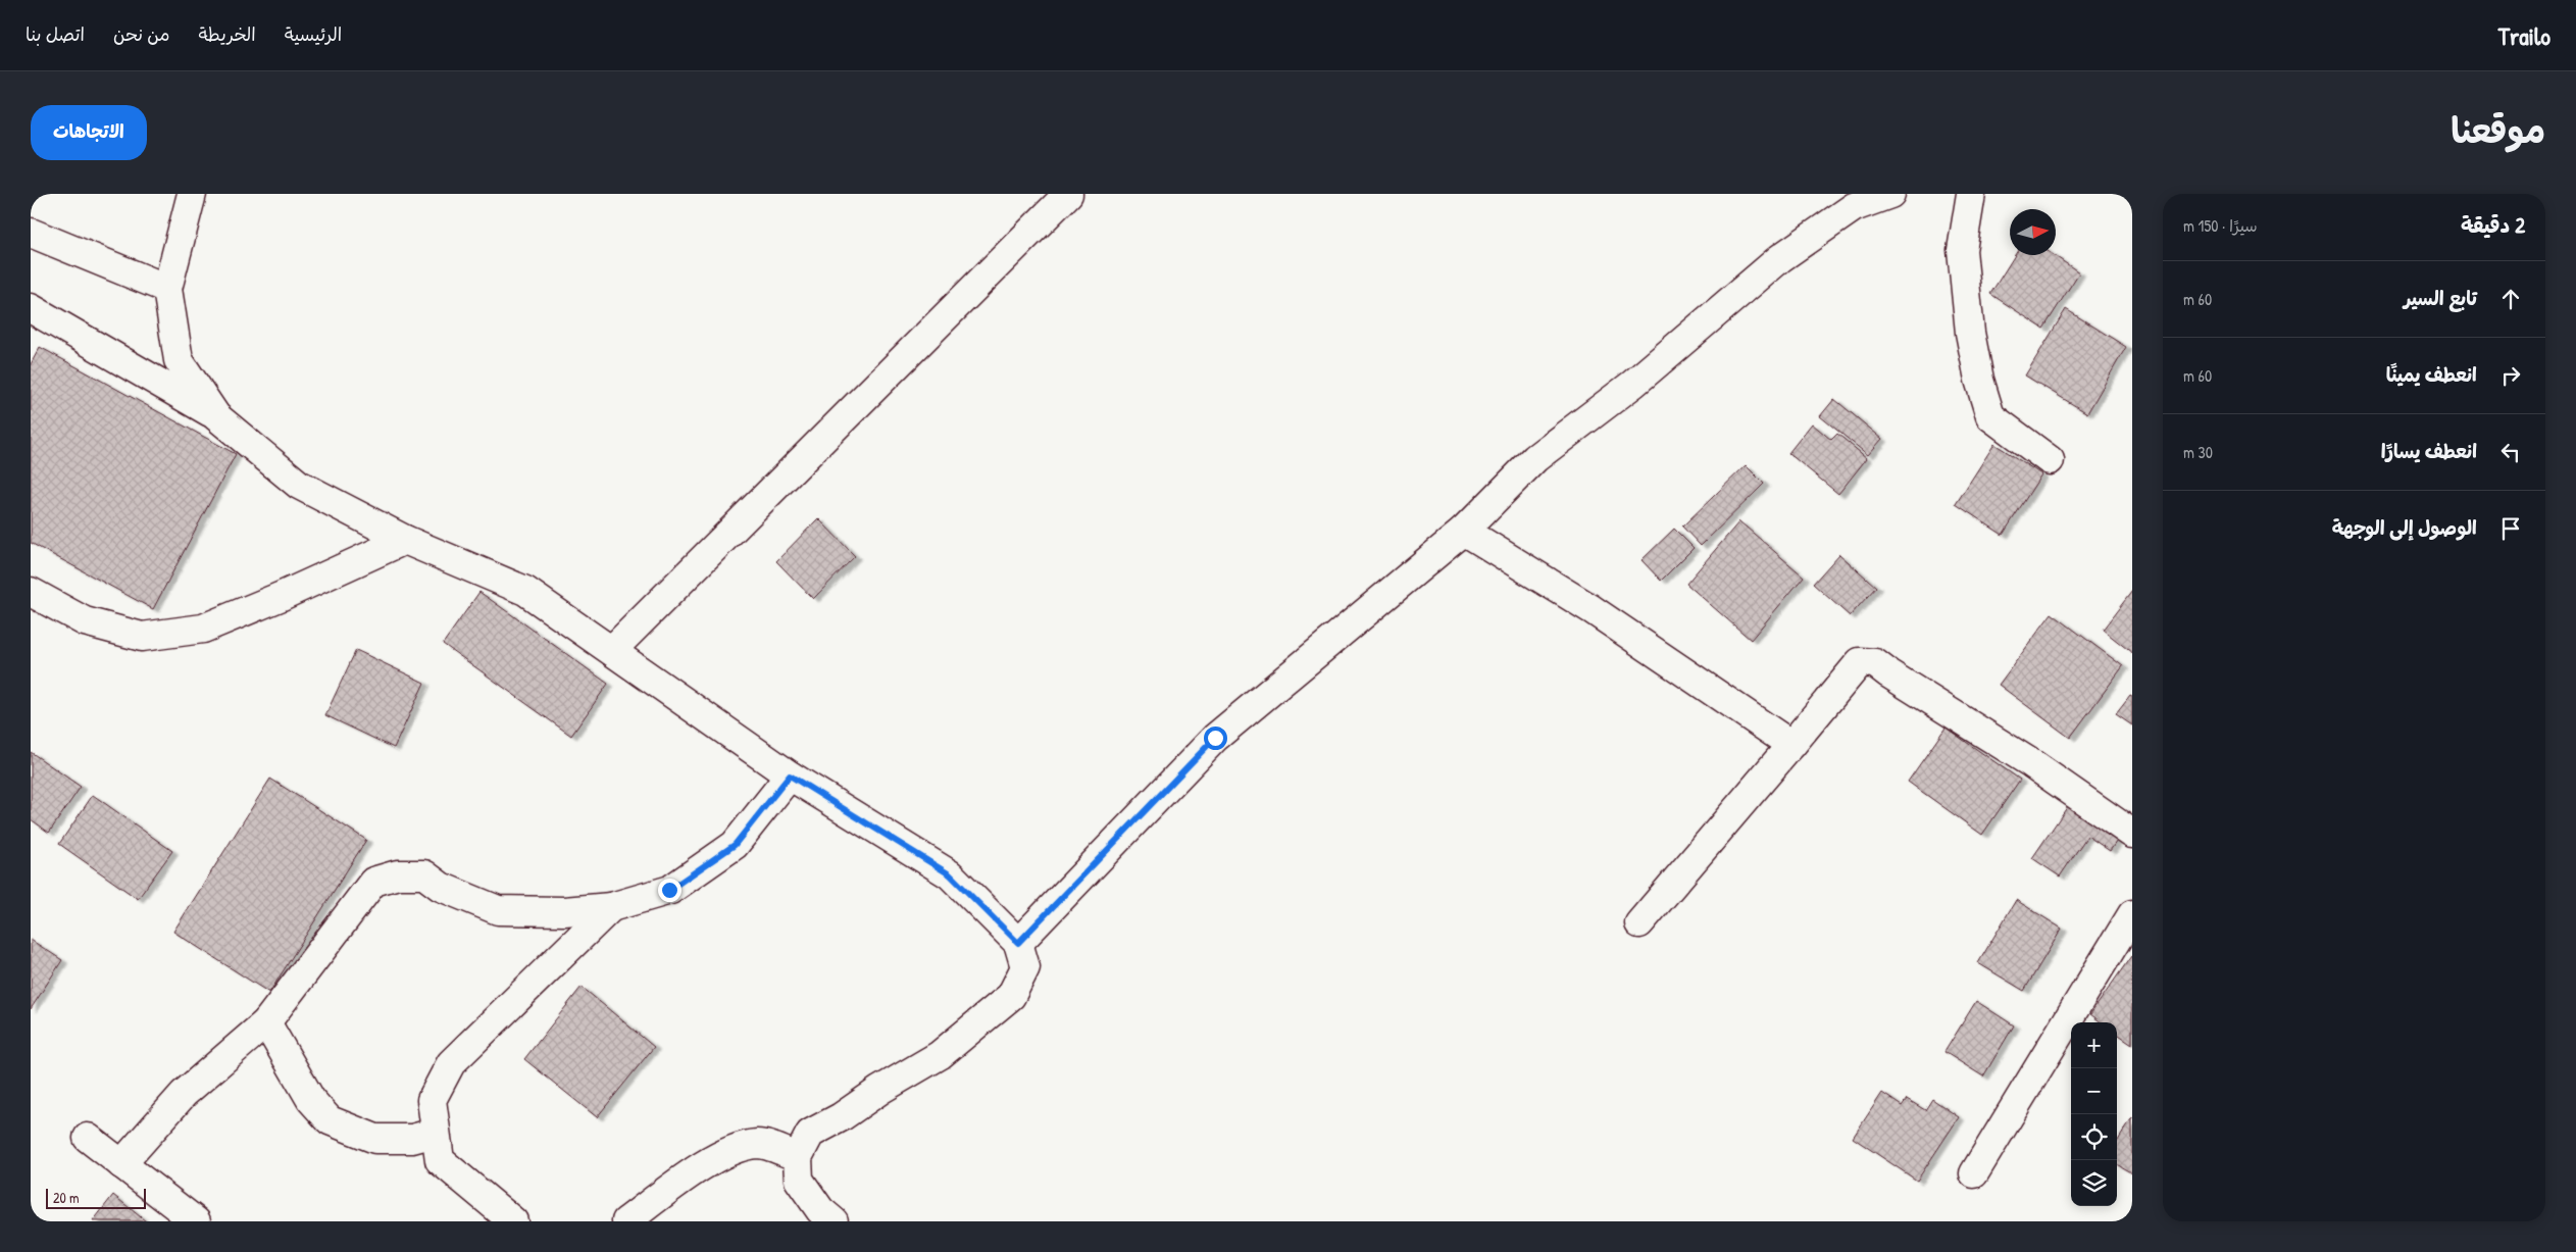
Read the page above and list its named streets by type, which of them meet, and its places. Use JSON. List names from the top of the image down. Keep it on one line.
{"scale_bar":"20 m","north":"right","page":{"header":"Trailo","nav":["الرئيسية","الخريطة","من نحن","اتصل بنا"],"title":"موقعنا","buttons":"الاتجاهات","heading":["2 دقيقة","سيرًا · 150 m"],"list":[["تابع السير","60 m"],["انعطف يمينًا","60 m"],["انعطف يسارًا","30 m"],"الوصول إلى الوجهة"],"map_buttons":["+","−"],"scale":"20 m"}}
